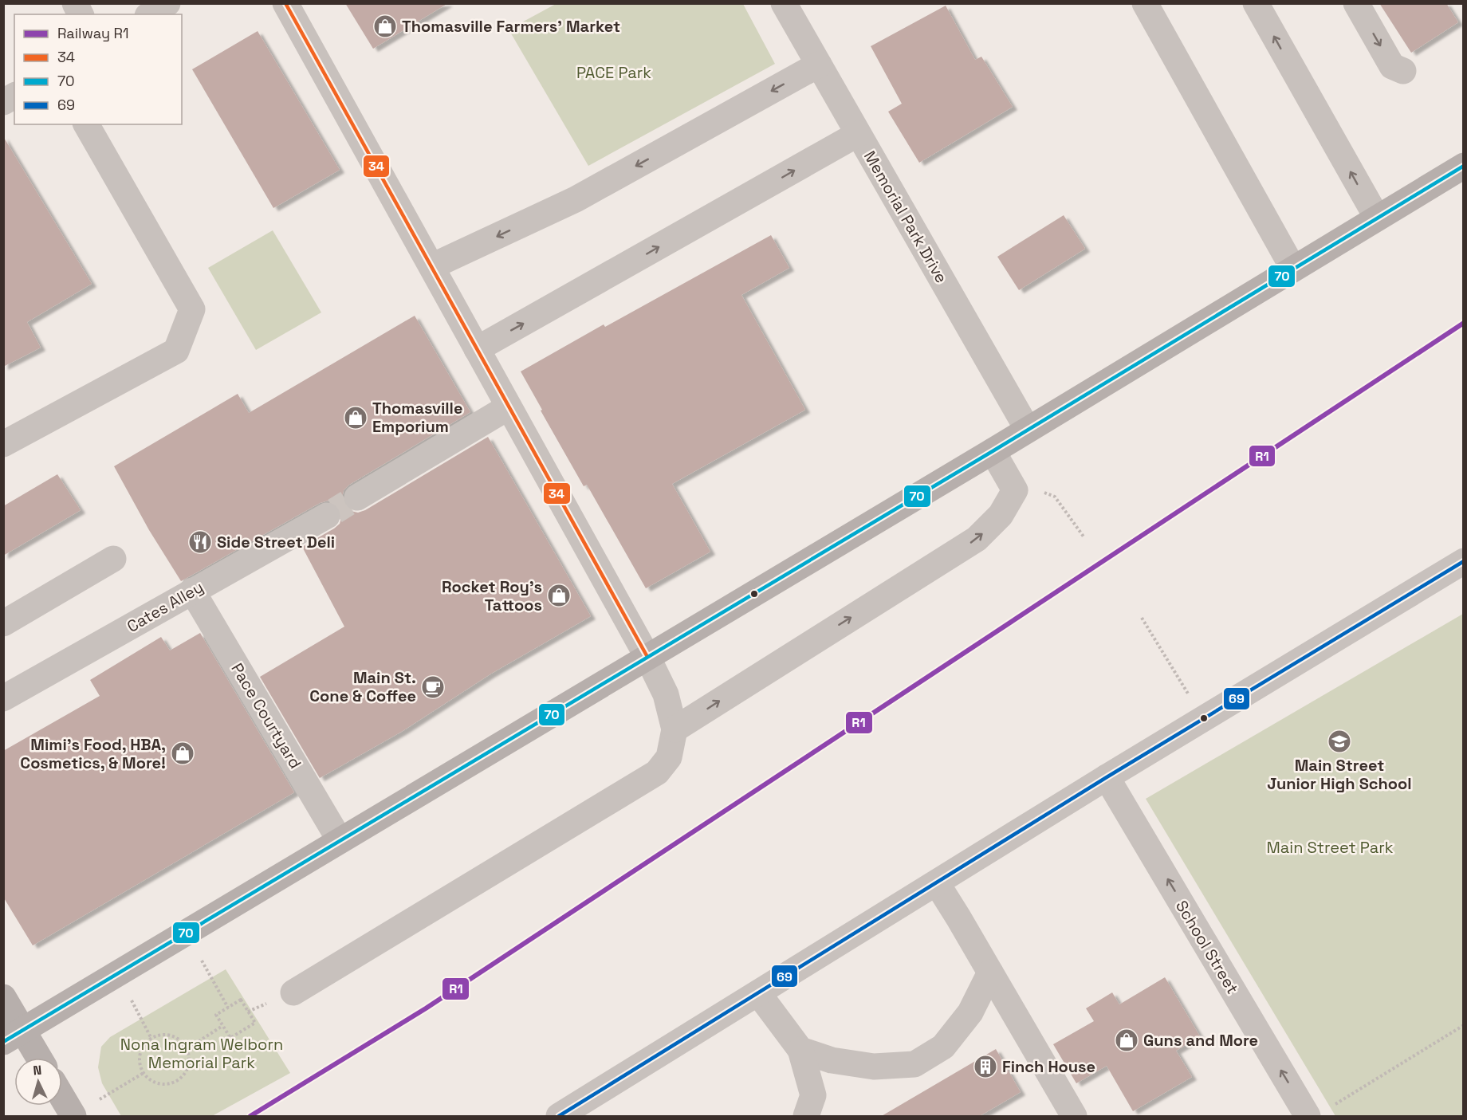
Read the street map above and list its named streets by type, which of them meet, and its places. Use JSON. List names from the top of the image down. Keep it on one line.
{"streets":{"street":["Memorial Park Drive","Cates Alley","Pace Courtyard","School Street"]},"crossings":[["Cates Alley","Pace Courtyard"]],"parks":["PACE Park","Main Street Park","Nona Ingram Welborn Memorial Park"],"places":{"shop":["Thomasville Farmers' Market","Thomasville Emporium","Rocket Roy's Tattoos","Mimi's Food, HBA, Cosmetics, & More!","Guns and More"],"restaurant":["Side Street Deli"],"cafe":["Main St. Cone & Coffee"],"school or university":["Main Street Junior High School"],"building":["Finch House"]},"lines":["transit line 34","transit line 70","rail line R1","transit line 69"],"legend":["Railway R1","34","70","69"],"north":"top"}
